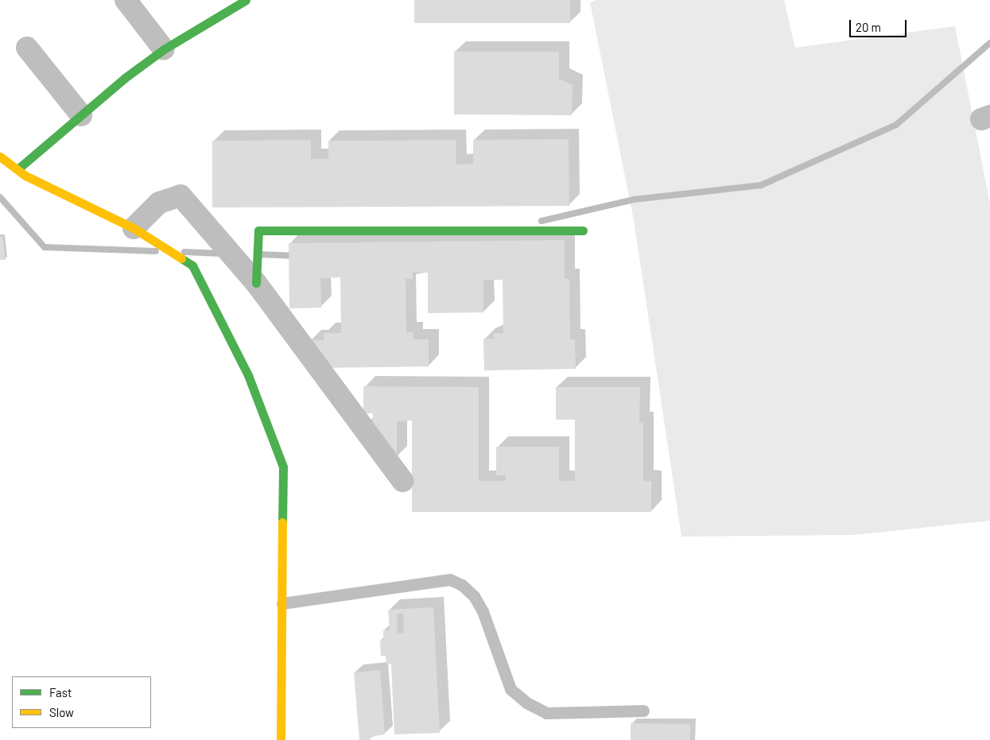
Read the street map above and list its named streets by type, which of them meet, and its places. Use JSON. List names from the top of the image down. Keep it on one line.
{"legend":["Fast","Slow"],"scale_bar":"20 m"}
